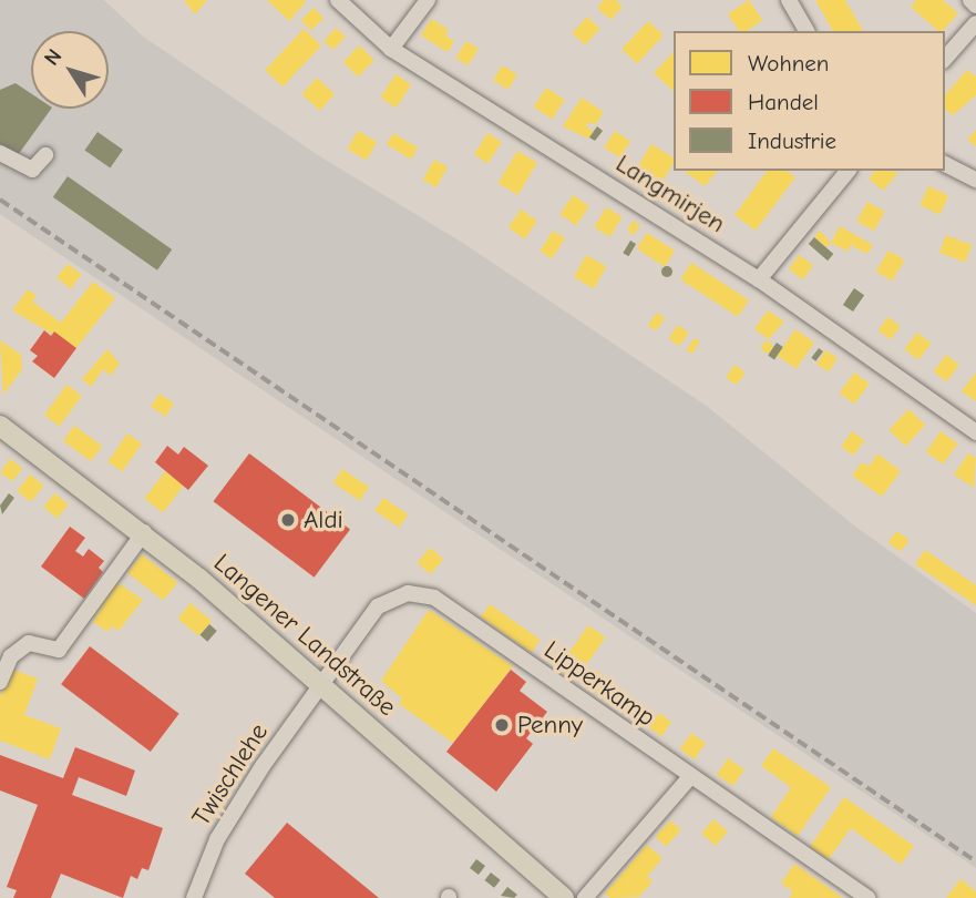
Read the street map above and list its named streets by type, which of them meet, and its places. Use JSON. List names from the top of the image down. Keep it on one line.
{"streets":{"main road":["Langener Landstraße"],"street":["Langmirjen","Lipperkamp","Twischlehe"]},"crossings":[["Langener Landstraße","Lipperkamp"],["Langener Landstraße","Twischlehe"],["Lipperkamp","Twischlehe"]],"places":["Aldi","Penny"],"legend":["Wohnen","Handel","Industrie"],"north":"top left"}
